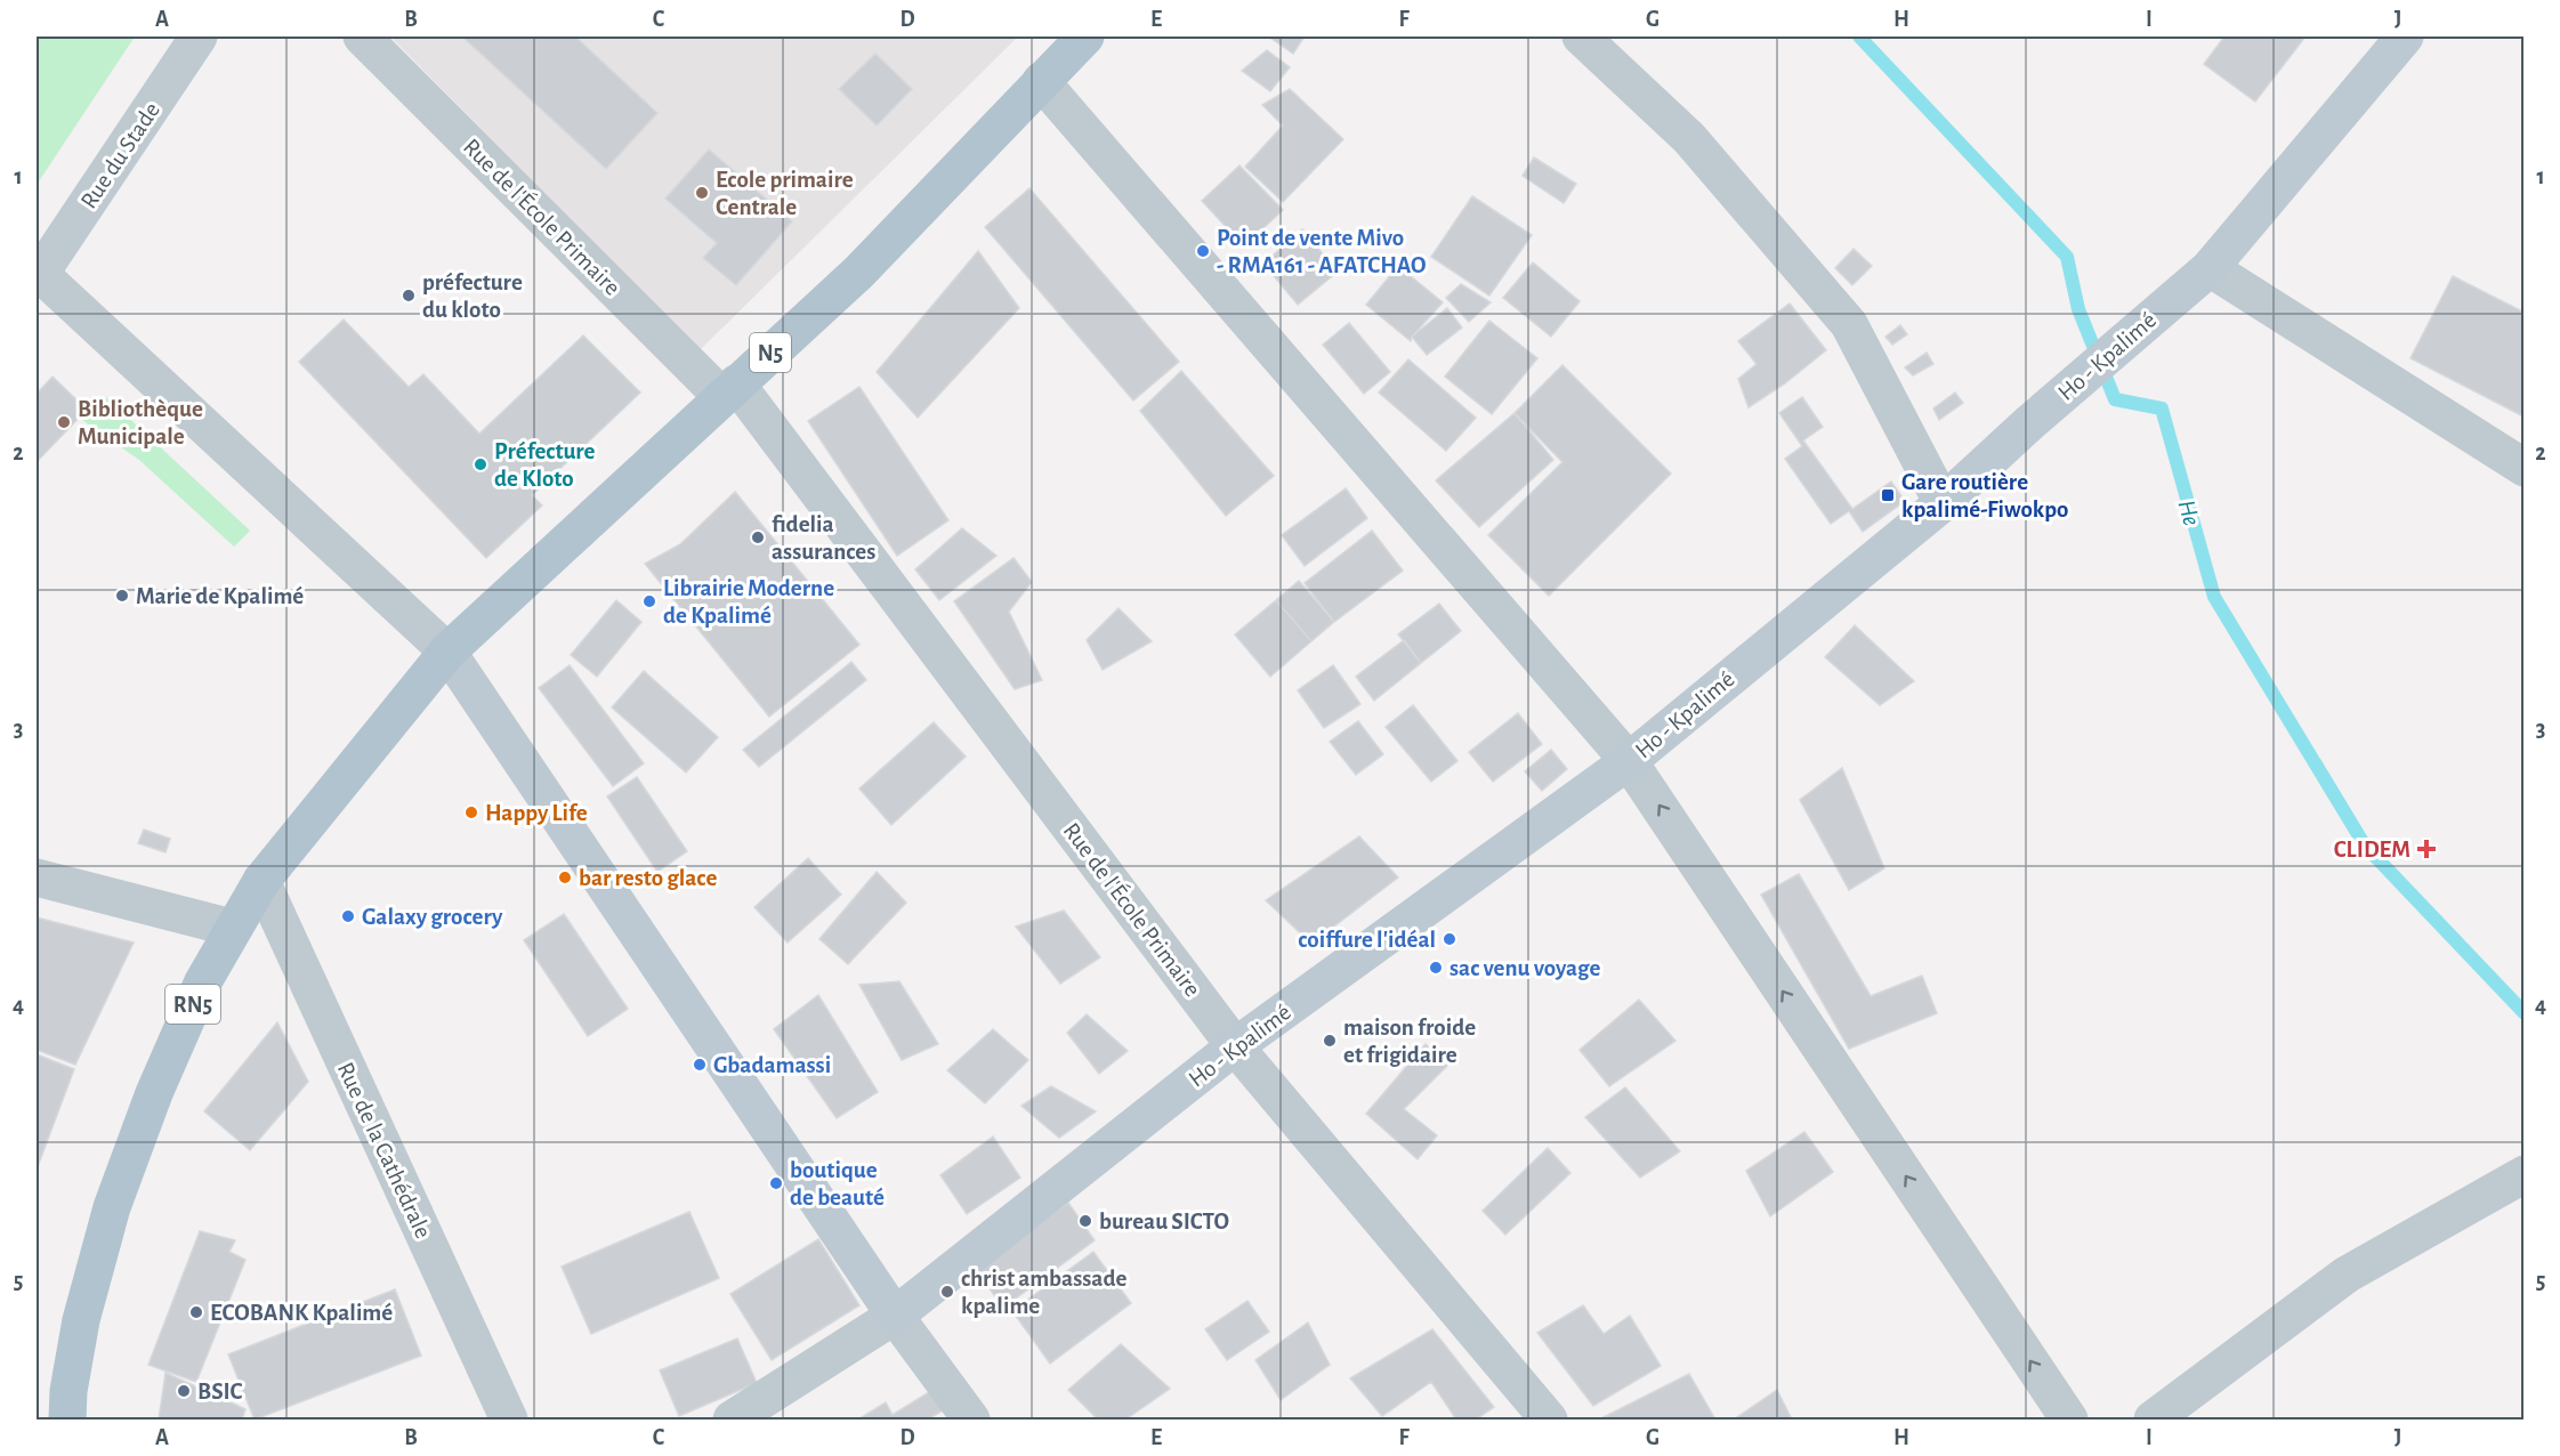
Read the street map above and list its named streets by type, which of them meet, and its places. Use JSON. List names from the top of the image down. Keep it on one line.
{"streets":{"main road":["N5","Ho - Kpalimé","RN5"],"street":["Rue du Stade","Rue de l'École Primaire","Rue de la Cathédrale"]},"crossings":[["Rue de l'École Primaire","N5"],["Rue de l'École Primaire","Ho - Kpalimé"],["N5","RN5"],["RN5","Rue de la Cathédrale"]],"water":["He"],"places":{"other":["Ecole primaire Centrale","Point de vente Mivo - RMA161 - AFATCHAO","préfecture du kloto","Bibliothèque Municipale","Préfecture de Kloto","fidelia assurances","Marie de Kpalimé","Librairie Moderne de Kpalimé","Happy Life","bar resto glace","Galaxy grocery","coiffure l'idéal","sac venu voyage","maison froide et frigidaire","Gbadamassi","boutique de beauté","bureau SICTO","christ ambassade kpalime","ECOBANK Kpalimé","BSIC"],"transit":["Gare routière kpalimé-Fiwokpo"],"health":["CLIDEM"]},"grid":{"columns":["A","B","C","D","E","F","G","H","I","J"],"rows":["1","2","3","4","5"]}}
